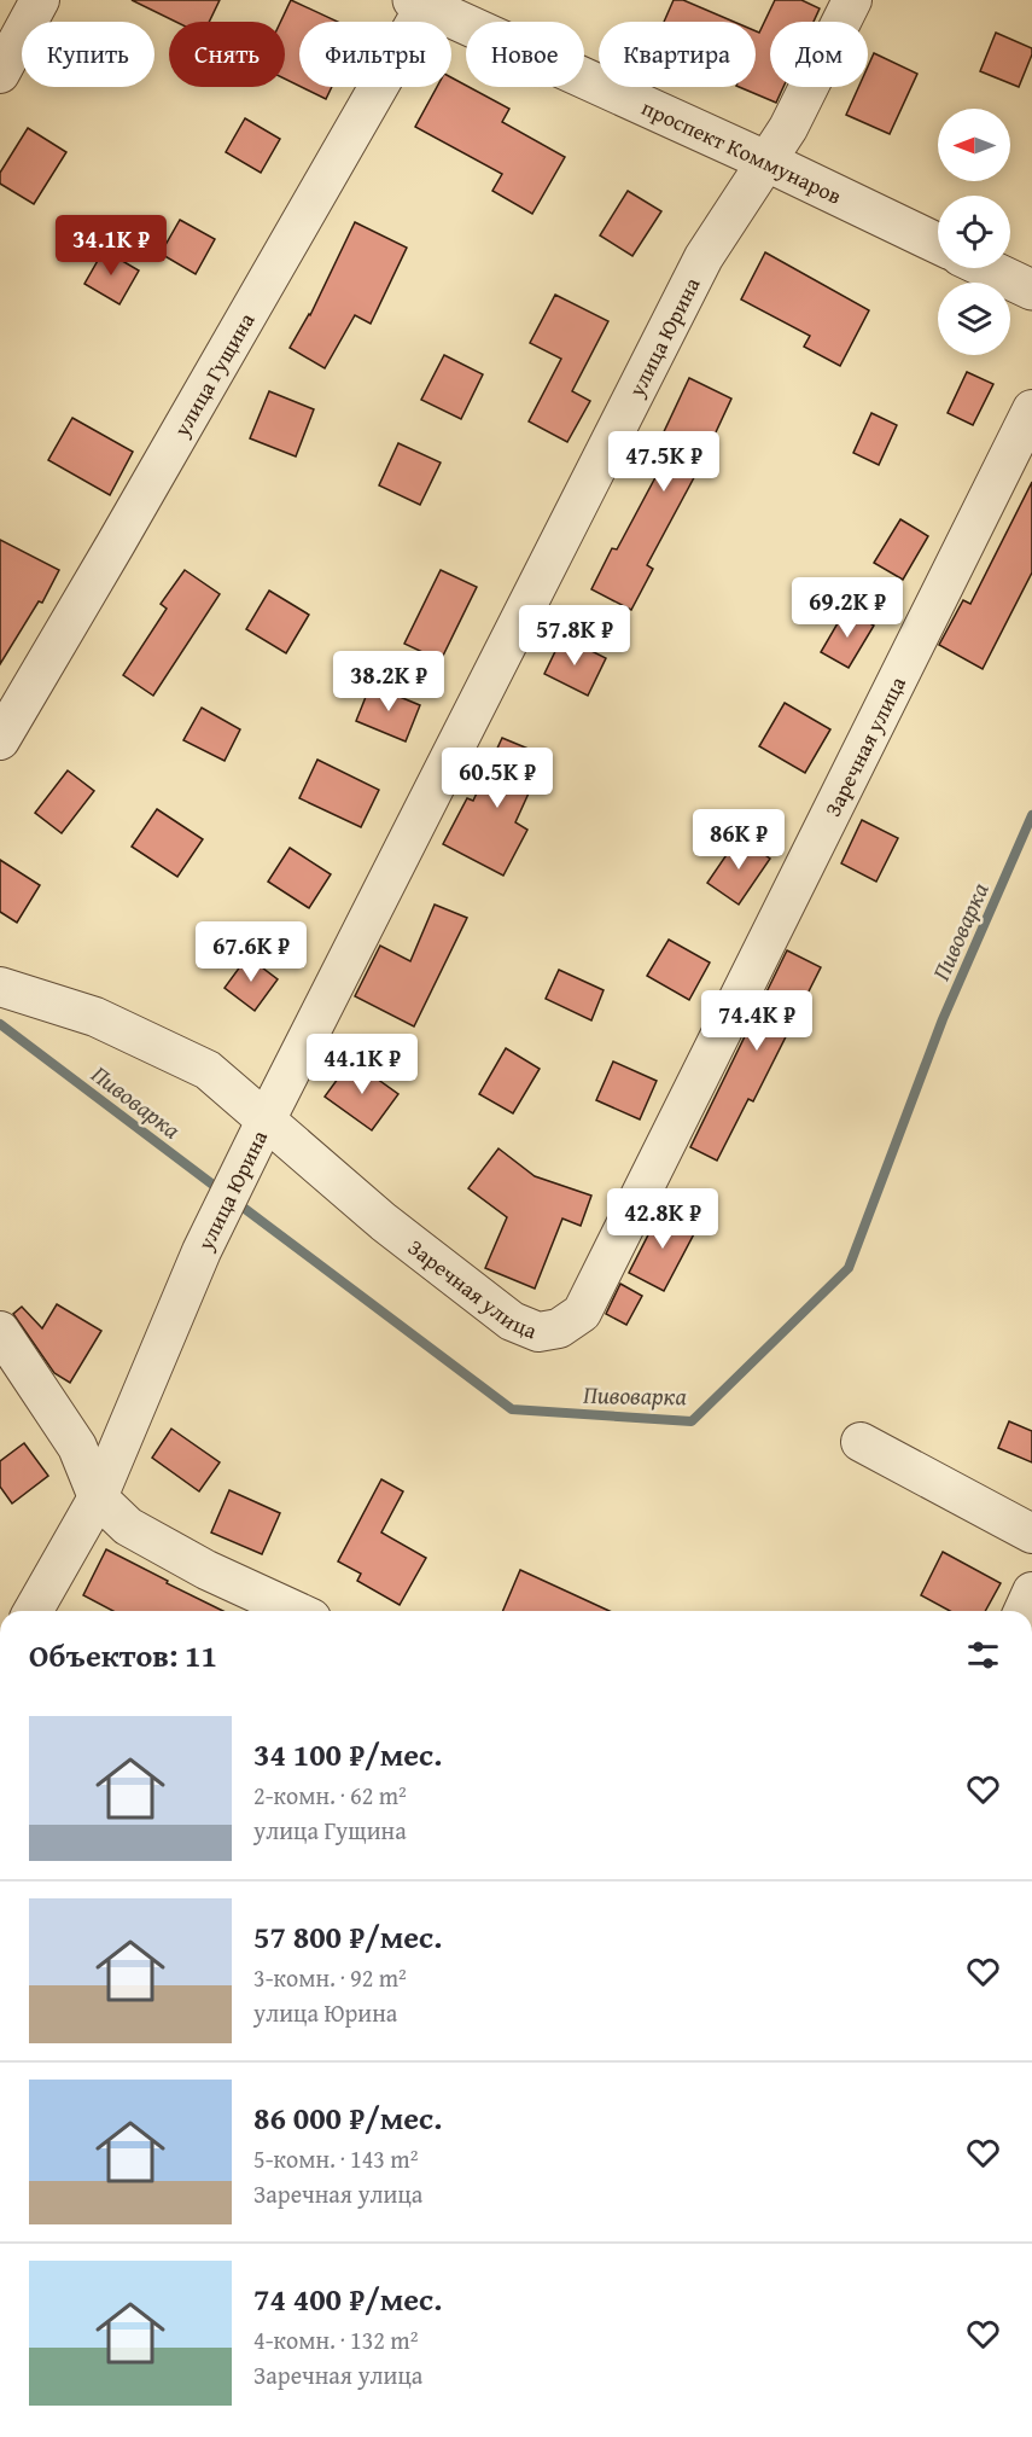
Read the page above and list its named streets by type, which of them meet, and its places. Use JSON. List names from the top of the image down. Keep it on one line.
{"streets":{"street":["проспект Коммунаров","улица Юрина","улица Гущина","Заречная улица"]},"crossings":[["проспект Коммунаров","улица Юрина"],["проспект Коммунаров","улица Гущина"],["улица Юрина","Заречная улица"]],"water":["Пивоварка"],"north":"left","page":{"chip":["Купить","Снять","Фильтры","Новое","Квартира","Дом"],"price":["34.1K ₽","47.5K ₽","69.2K ₽","57.8K ₽","38.2K ₽","60.5K ₽","86K ₽","67.6K ₽","74.4K ₽","44.1K ₽","42.8K ₽"],"heading":"Объектов: 11","list":[{"name":"34 100 ₽/мес.","note":"2-комн. · 62 m² · улица Гущина"},{"name":"57 800 ₽/мес.","note":"3-комн. · 92 m² · улица Юрина"},{"name":"86 000 ₽/мес.","note":"5-комн. · 143 m² · Заречная улица"},{"name":"74 400 ₽/мес.","note":"4-комн. · 132 m² · Заречная улица"}]}}
